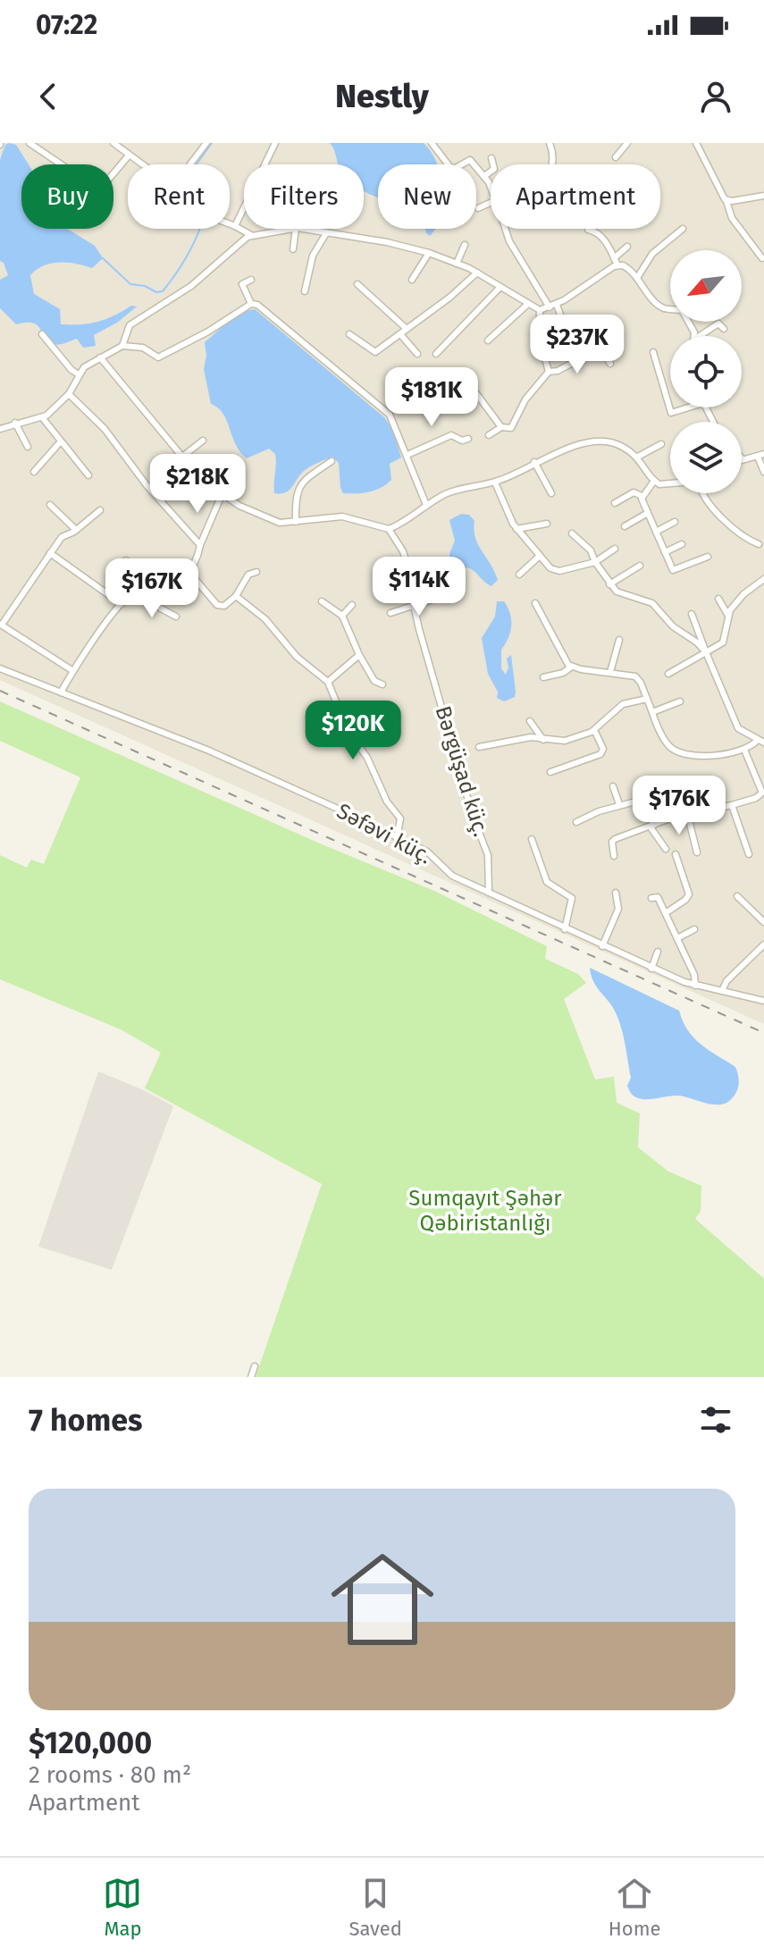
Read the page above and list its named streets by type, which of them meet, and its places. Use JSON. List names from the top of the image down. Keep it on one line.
{"streets":{"street":["Bərgüşad küç.","Səfəvi küç."]},"crossings":[["Bərgüşad küç.","Səfəvi küç."]],"parks":["Sumqayıt Şəhər Qəbiristanlığı"],"north":"bottom left","page":{"status":"07:22","header":"Nestly","chip":["Buy","Rent","Filters","New","Apartment"],"price":["$237K","$181K","$218K","$114K","$167K","$120K","$176K"],"heading":"7 homes","list":[{"name":"$120,000","note":"2 rooms · 80 m² · Apartment"}],"tabs":["Map","Saved","Home"]}}
